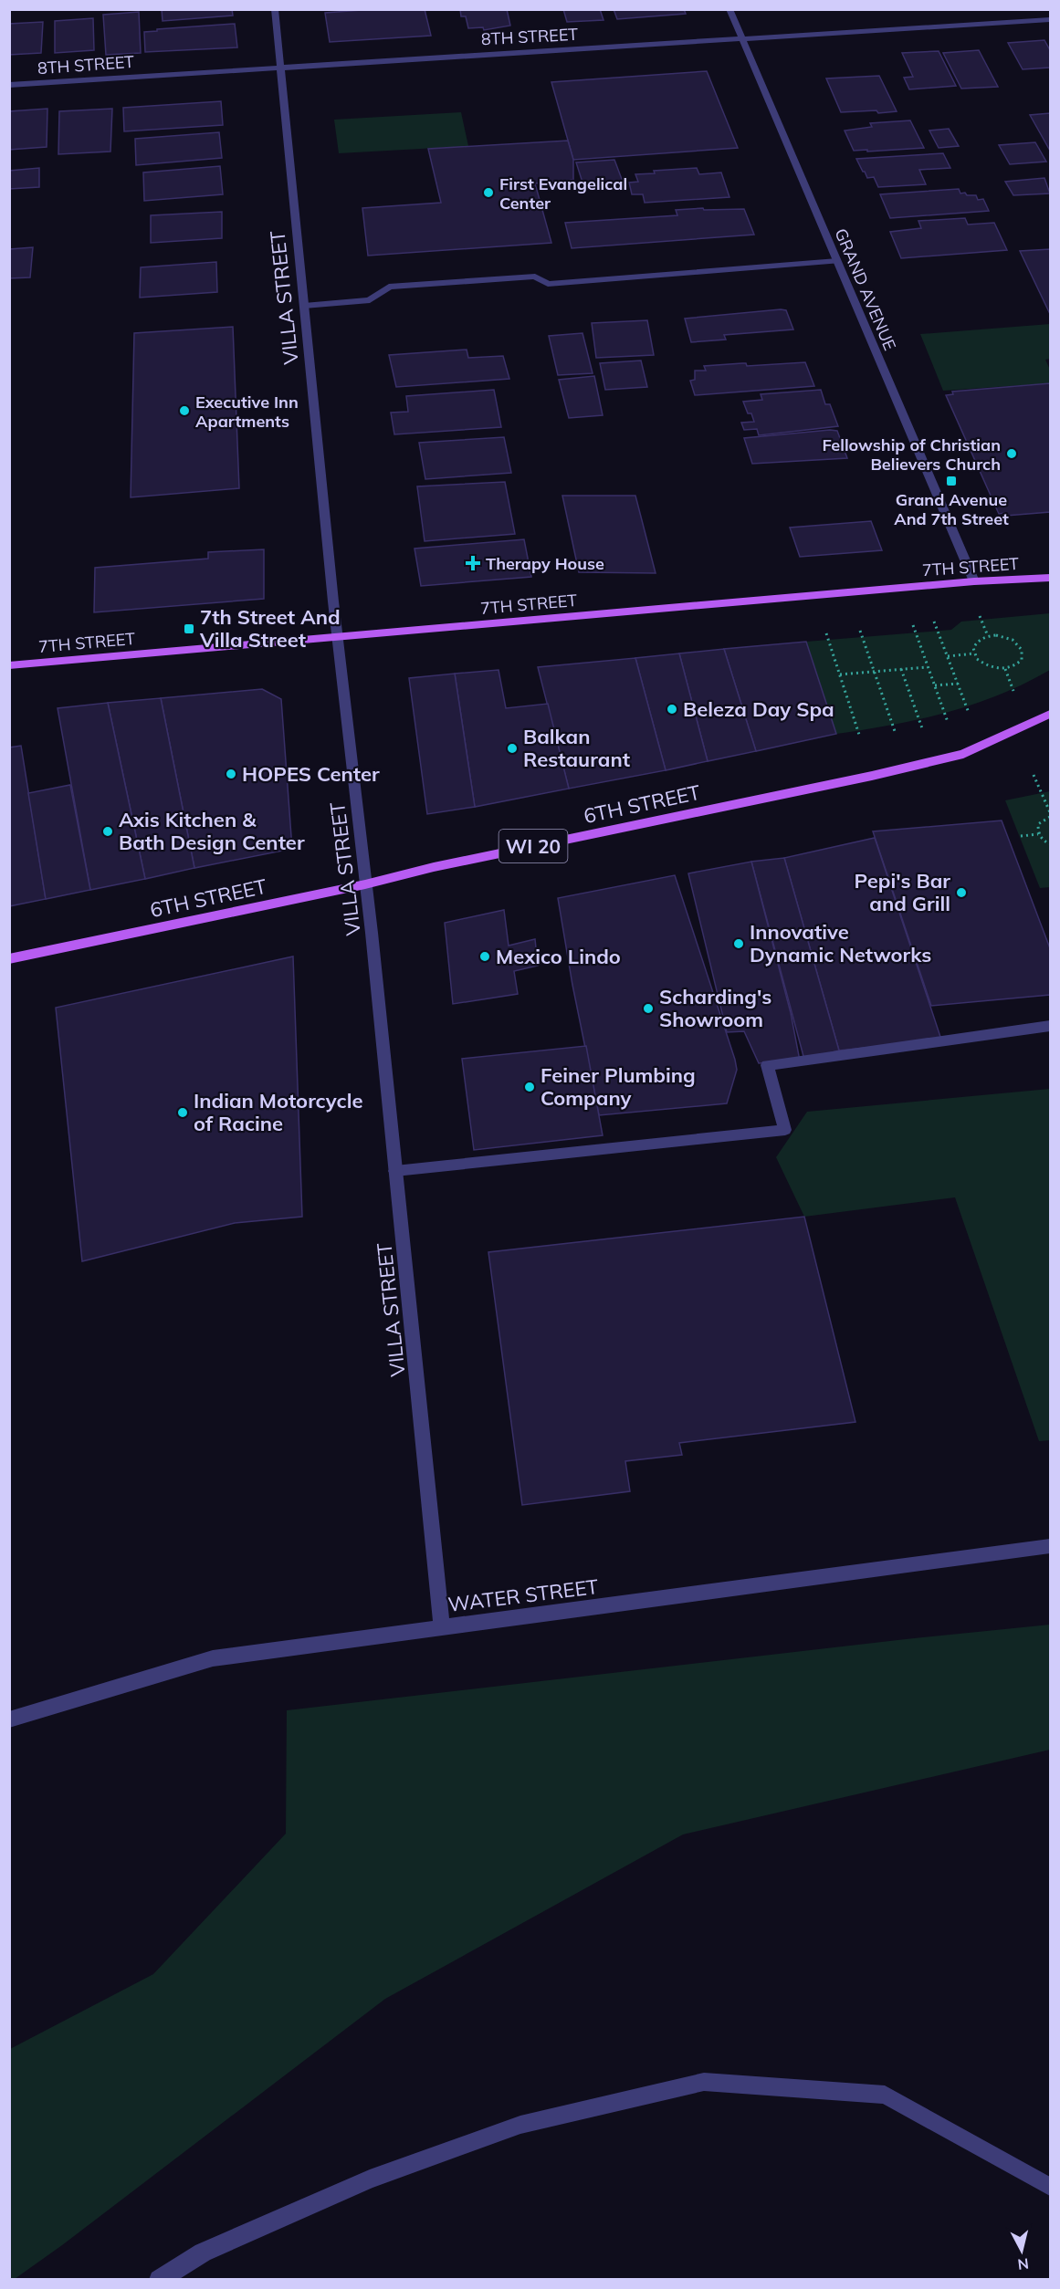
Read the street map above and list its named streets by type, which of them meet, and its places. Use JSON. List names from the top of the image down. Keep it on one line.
{"streets":{"main road":["7TH STREET","6TH STREET","WI 20"],"street":["8TH STREET","GRAND AVENUE","VILLA STREET","WATER STREET"]},"crossings":[["8TH STREET","GRAND AVENUE"],["8TH STREET","VILLA STREET"],["GRAND AVENUE","7TH STREET"],["VILLA STREET","7TH STREET"],["VILLA STREET","6TH STREET"],["VILLA STREET","WATER STREET"]],"places":{"other":["First Evangelical Center","Executive Inn Apartments","Fellowship of Christian Believers Church","Beleza Day Spa","Balkan Restaurant","HOPES Center","Axis Kitchen & Bath Design Center","Pepi's Bar and Grill","Innovative Dynamic Networks","Mexico Lindo","Scharding's Showroom","Feiner Plumbing Company","Indian Motorcycle of Racine"],"transit":["Grand Avenue And 7th Street","7th Street And Villa Street"],"health":["Therapy House"]},"north":"bottom"}
